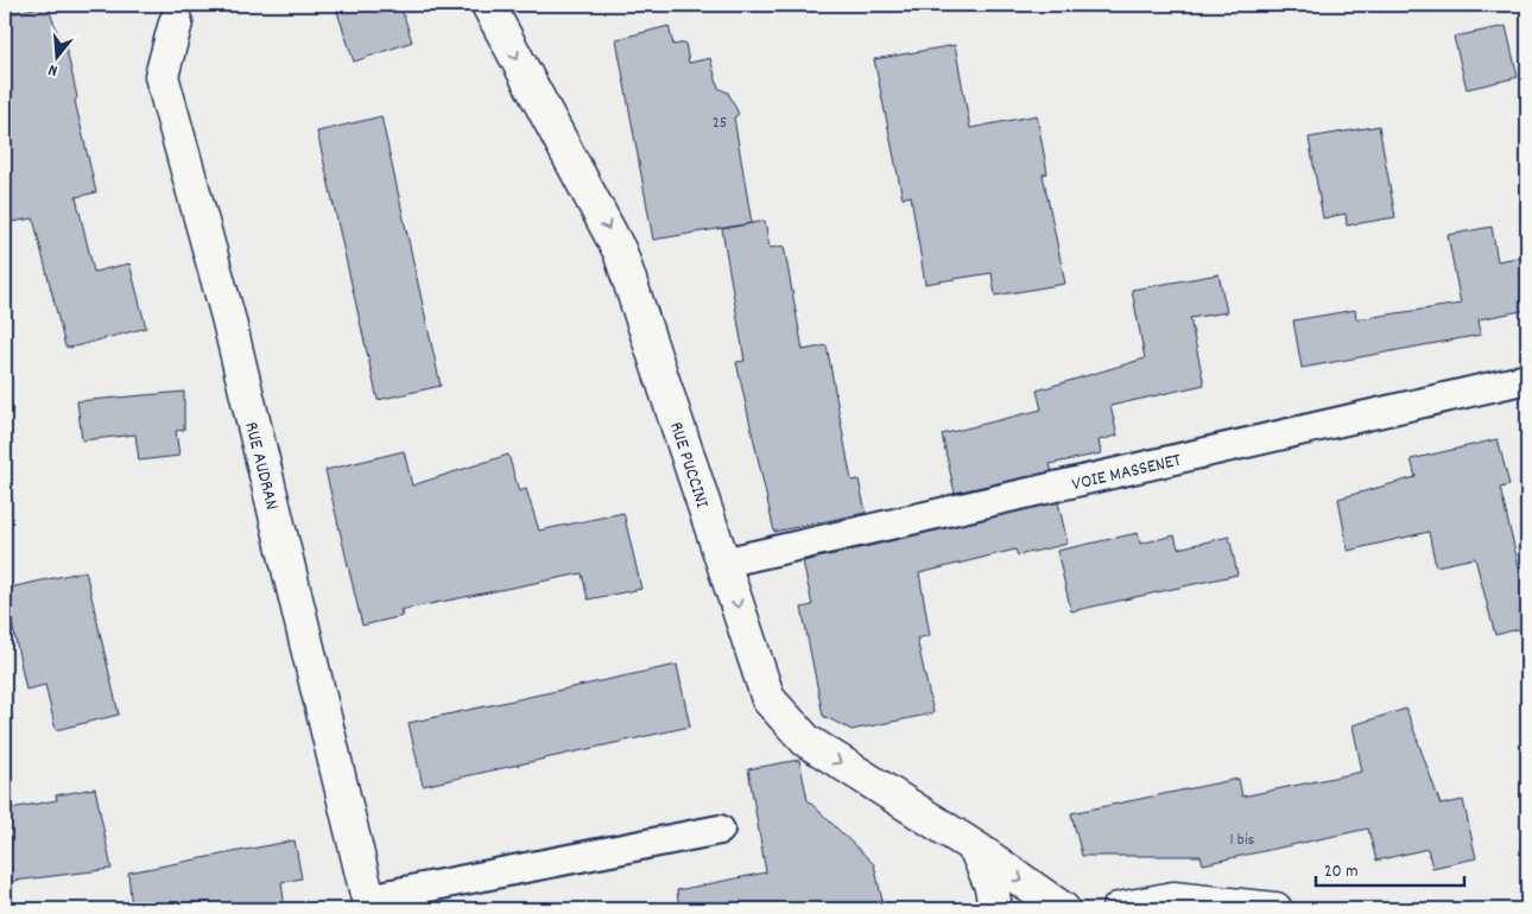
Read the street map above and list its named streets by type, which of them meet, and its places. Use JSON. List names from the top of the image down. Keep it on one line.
{"streets":{"street":["RUE PUCCINI","RUE AUDRAN"],"lane":["VOIE MASSENET"]},"crossings":[["RUE PUCCINI","VOIE MASSENET"]],"one_way":["RUE PUCCINI"],"house_numbers":["25","1 bis"],"scale_bar":"20 m","north":"bottom"}
